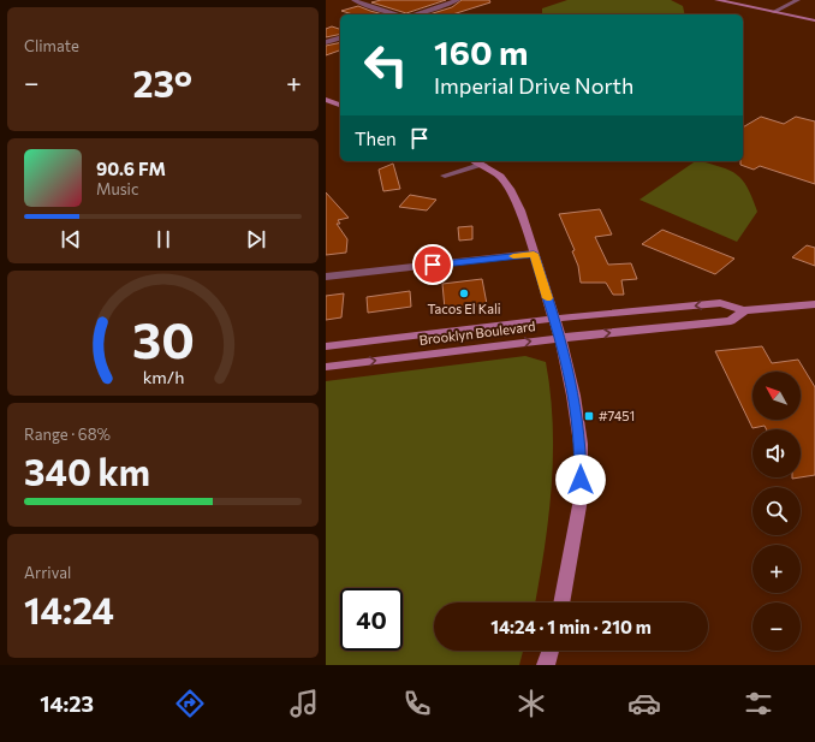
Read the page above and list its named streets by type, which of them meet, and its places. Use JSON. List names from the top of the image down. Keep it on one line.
{"streets":{"street":["Brooklyn Boulevard"]},"places":{"other":["Tacos El Kali"],"transit":["#7451"]},"north":"top left","page":{"tile":["Climate",["Range · 68%","340 km"],["Arrival","14:24"]],"turn":["160 m","Imperial Drive North"],"heat":["−","23°","+"],"then":"Then","song":["90.6 FM","Music"],"map_buttons":["+","−"],"limit":"40","trip":"14:24 · 1 min · 210 m","tabs":"14:23","gauge":["30","km/h"]}}
